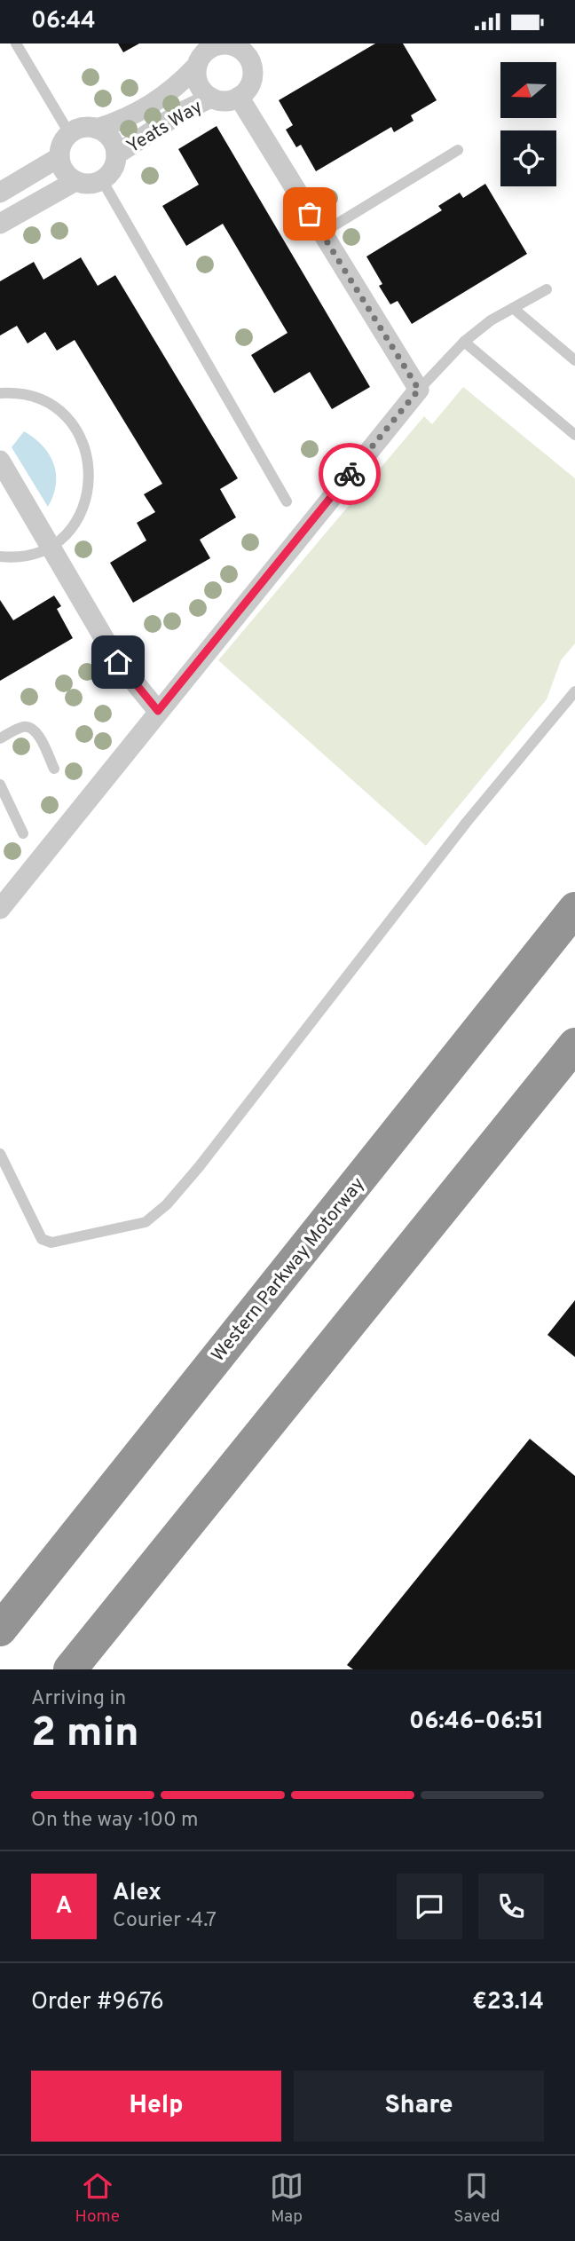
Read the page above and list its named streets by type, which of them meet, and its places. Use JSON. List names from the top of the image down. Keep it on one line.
{"streets":{"highway":["Western Parkway Motorway"],"street":["Yeats Way"]},"north":"left","page":{"status":"06:44","heading":["2 min","Arriving in","06:46–06:51"],"panel":["Alex","Courier · 4.7","Order #9676","€23.14"],"bar":"On the way · 100 m","round":"A","buttons":["Help","Share"],"tabs":["Home","Map","Saved"]}}
